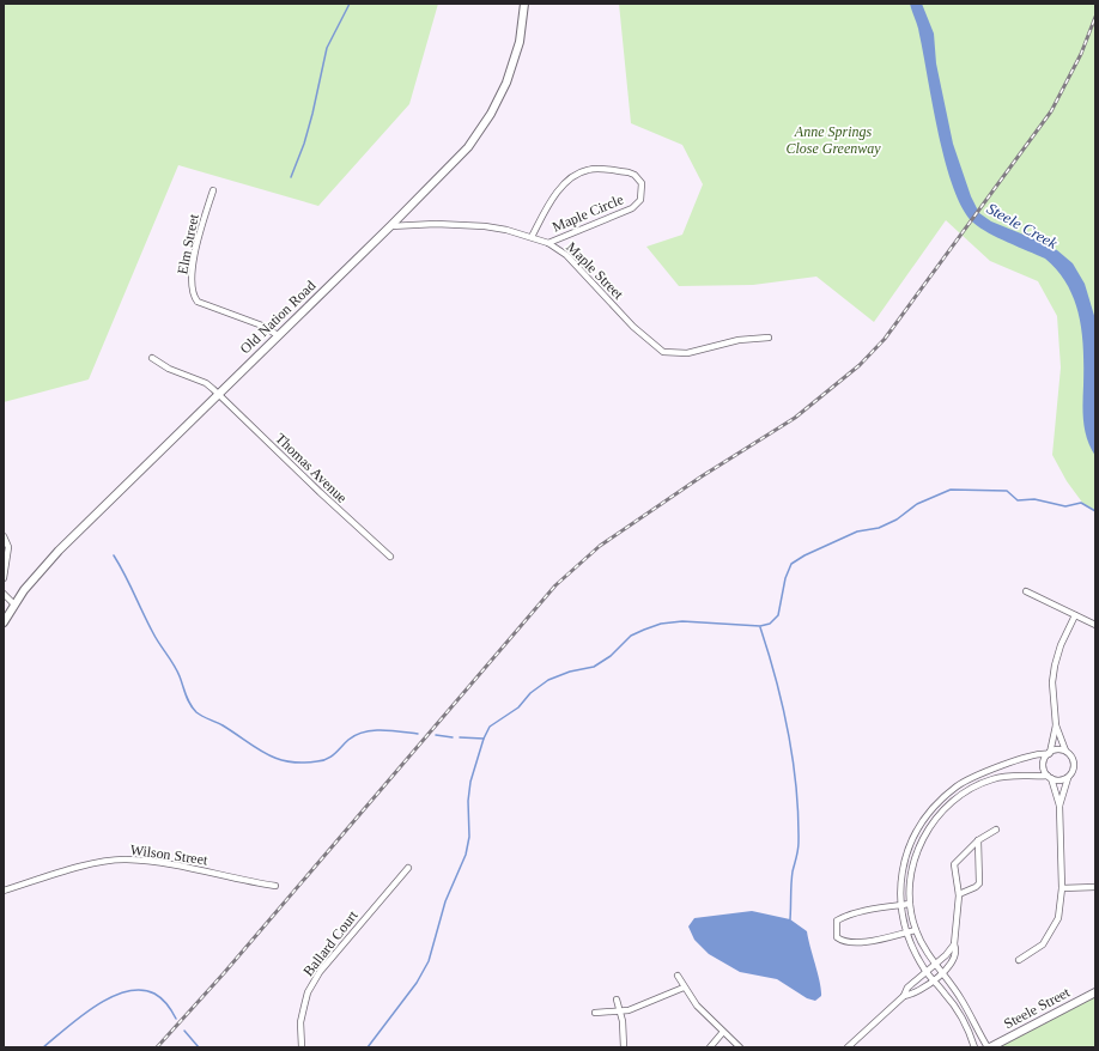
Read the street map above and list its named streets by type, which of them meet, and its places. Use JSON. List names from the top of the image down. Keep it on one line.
{"streets":{"main road":["Old Nation Road","Steele Street"],"street":["Maple Circle","Elm Street","Maple Street","Thomas Avenue","Wilson Street","Ballard Court"]},"crossings":[["Maple Circle","Maple Street"],["Elm Street","Old Nation Road"],["Maple Street","Old Nation Road"],["Old Nation Road","Thomas Avenue"]],"water":["Steele Creek"],"parks":["Anne Springs Close Greenway"]}
